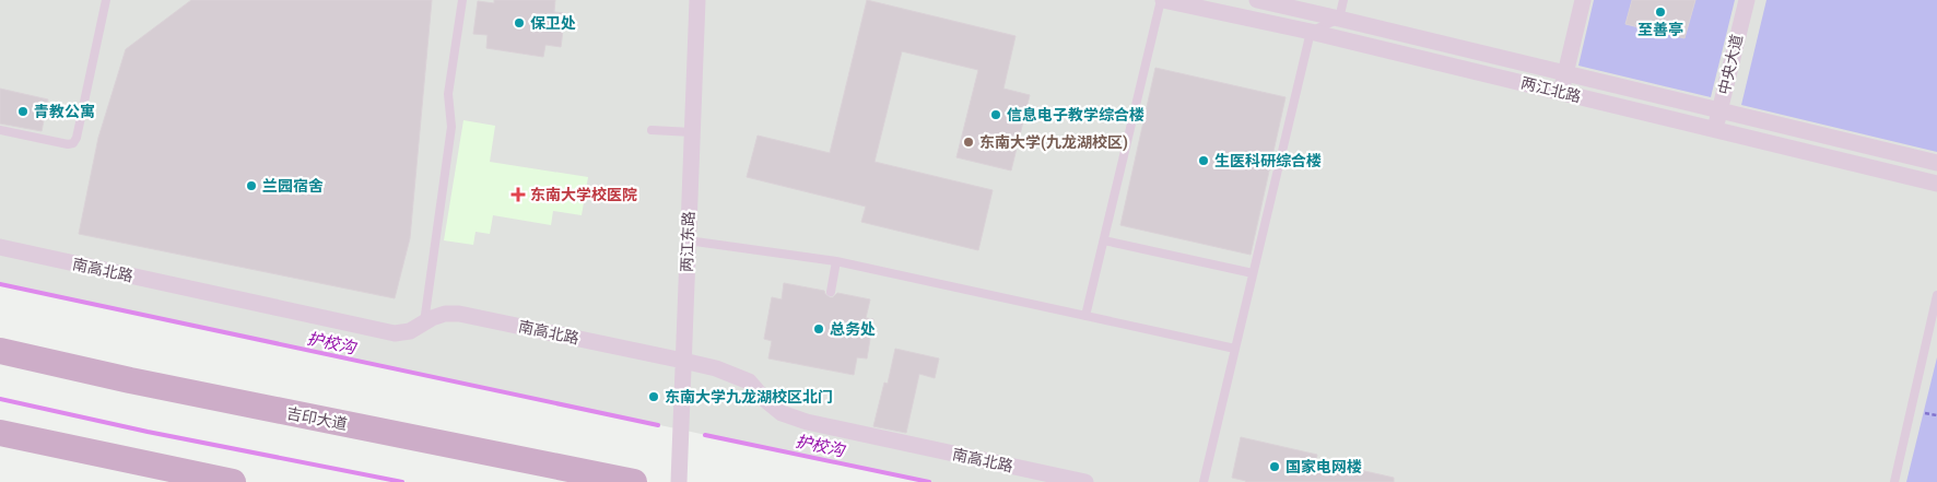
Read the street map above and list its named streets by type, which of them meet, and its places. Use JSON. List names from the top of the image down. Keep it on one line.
{"streets":{"main road":["吉印大道"],"street":["中央大道","两江北路","两江东路","南高北路"]},"crossings":[["中央大道","两江北路"],["两江东路","南高北路"]],"water":["护校沟"],"places":{"other":["至善亭","保卫处","青教公寓","信息电子教学综合楼","东南大学(九龙湖校区)","生医科研综合楼","兰园宿舍","总务处","东南大学九龙湖校区北门","国家电网楼"],"health":["东南大学校医院"]}}
